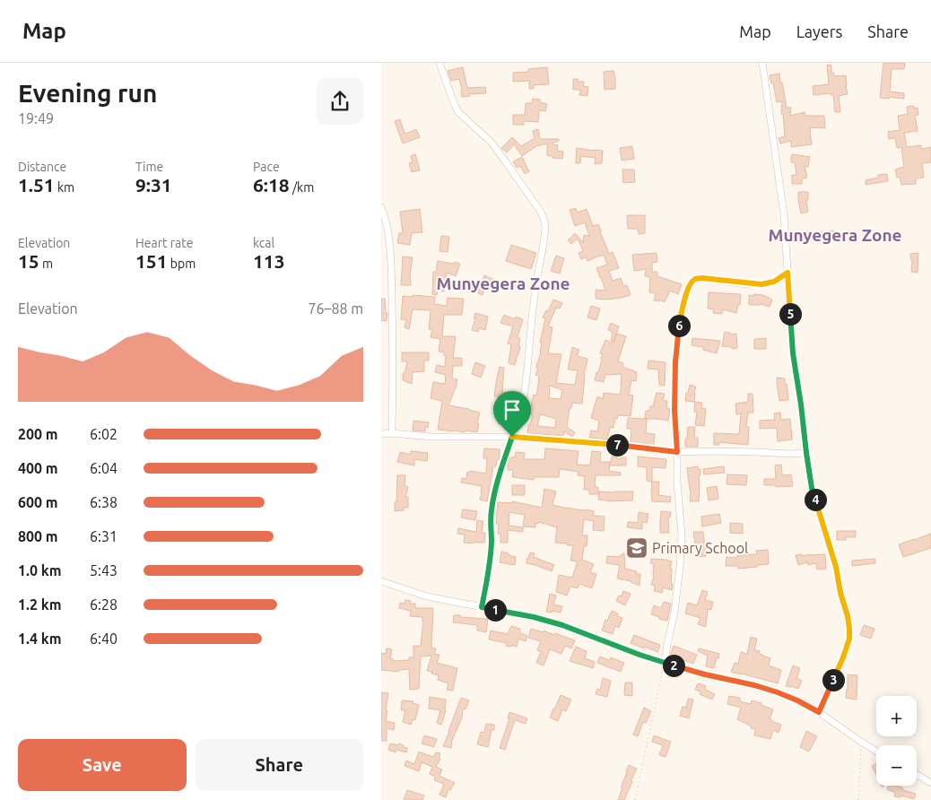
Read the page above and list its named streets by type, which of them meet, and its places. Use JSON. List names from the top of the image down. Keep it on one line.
{"districts":["Munyegera Zone","Munyegera Zone"],"places":{"school or university":["Primary School"]},"page":{"header":"Map","nav":["Map","Layers","Share"],"heading":["Evening run","19:49"],"stats":[["Distance","1.51 km"],["Time","9:31"],["Pace","6:18 /km"],["Elevation","15 m"],["Heart rate","151 bpm"],["kcal","113"]],"chart":["Elevation","76–88 m"],"pins":["5","6","7","4","1","2","3"],"list":[{"name":"200 m","note":"6:02"},{"name":"400 m","note":"6:04"},{"name":"600 m","note":"6:38"},{"name":"800 m","note":"6:31"},{"name":"1.0 km","note":"5:43"},{"name":"1.2 km","note":"6:28"},{"name":"1.4 km","note":"6:40"}],"map_buttons":["+","−"],"buttons":["Save","Share"]}}
